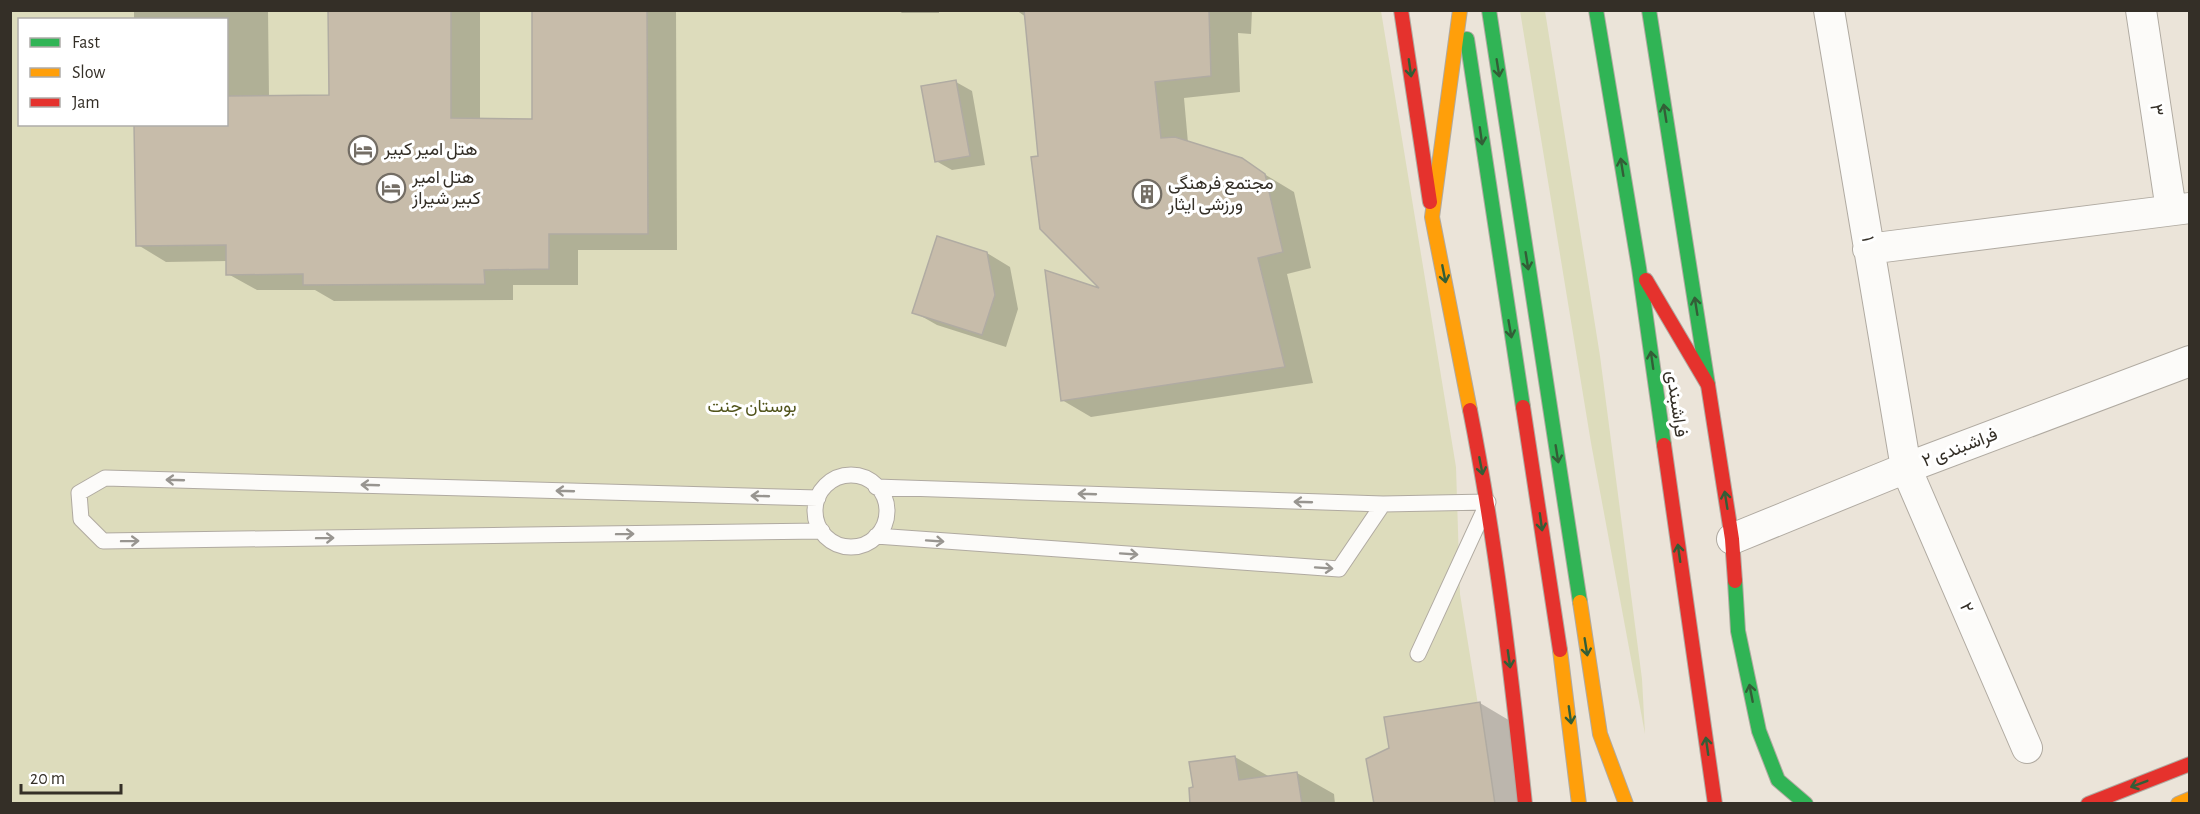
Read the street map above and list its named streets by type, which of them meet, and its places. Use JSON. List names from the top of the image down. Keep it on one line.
{"streets":{"main road":["فراشبندی"],"street":["۳","۱","۲ فراشبندی","۲"]},"crossings":[["۱","۲ فراشبندی"],["۱","۲"],["فراشبندی","۲ فراشبندی"],["۲ فراشبندی","۲"]],"parks":["بوستان جنت"],"places":{"hotel":["هتل امیر کبیر","هتل امیر کبیر شیراز"],"building":["مجتمع فرهنگی ورزشی ایثار"]},"legend":["Fast","Slow","Jam"],"scale_bar":"20 m"}
